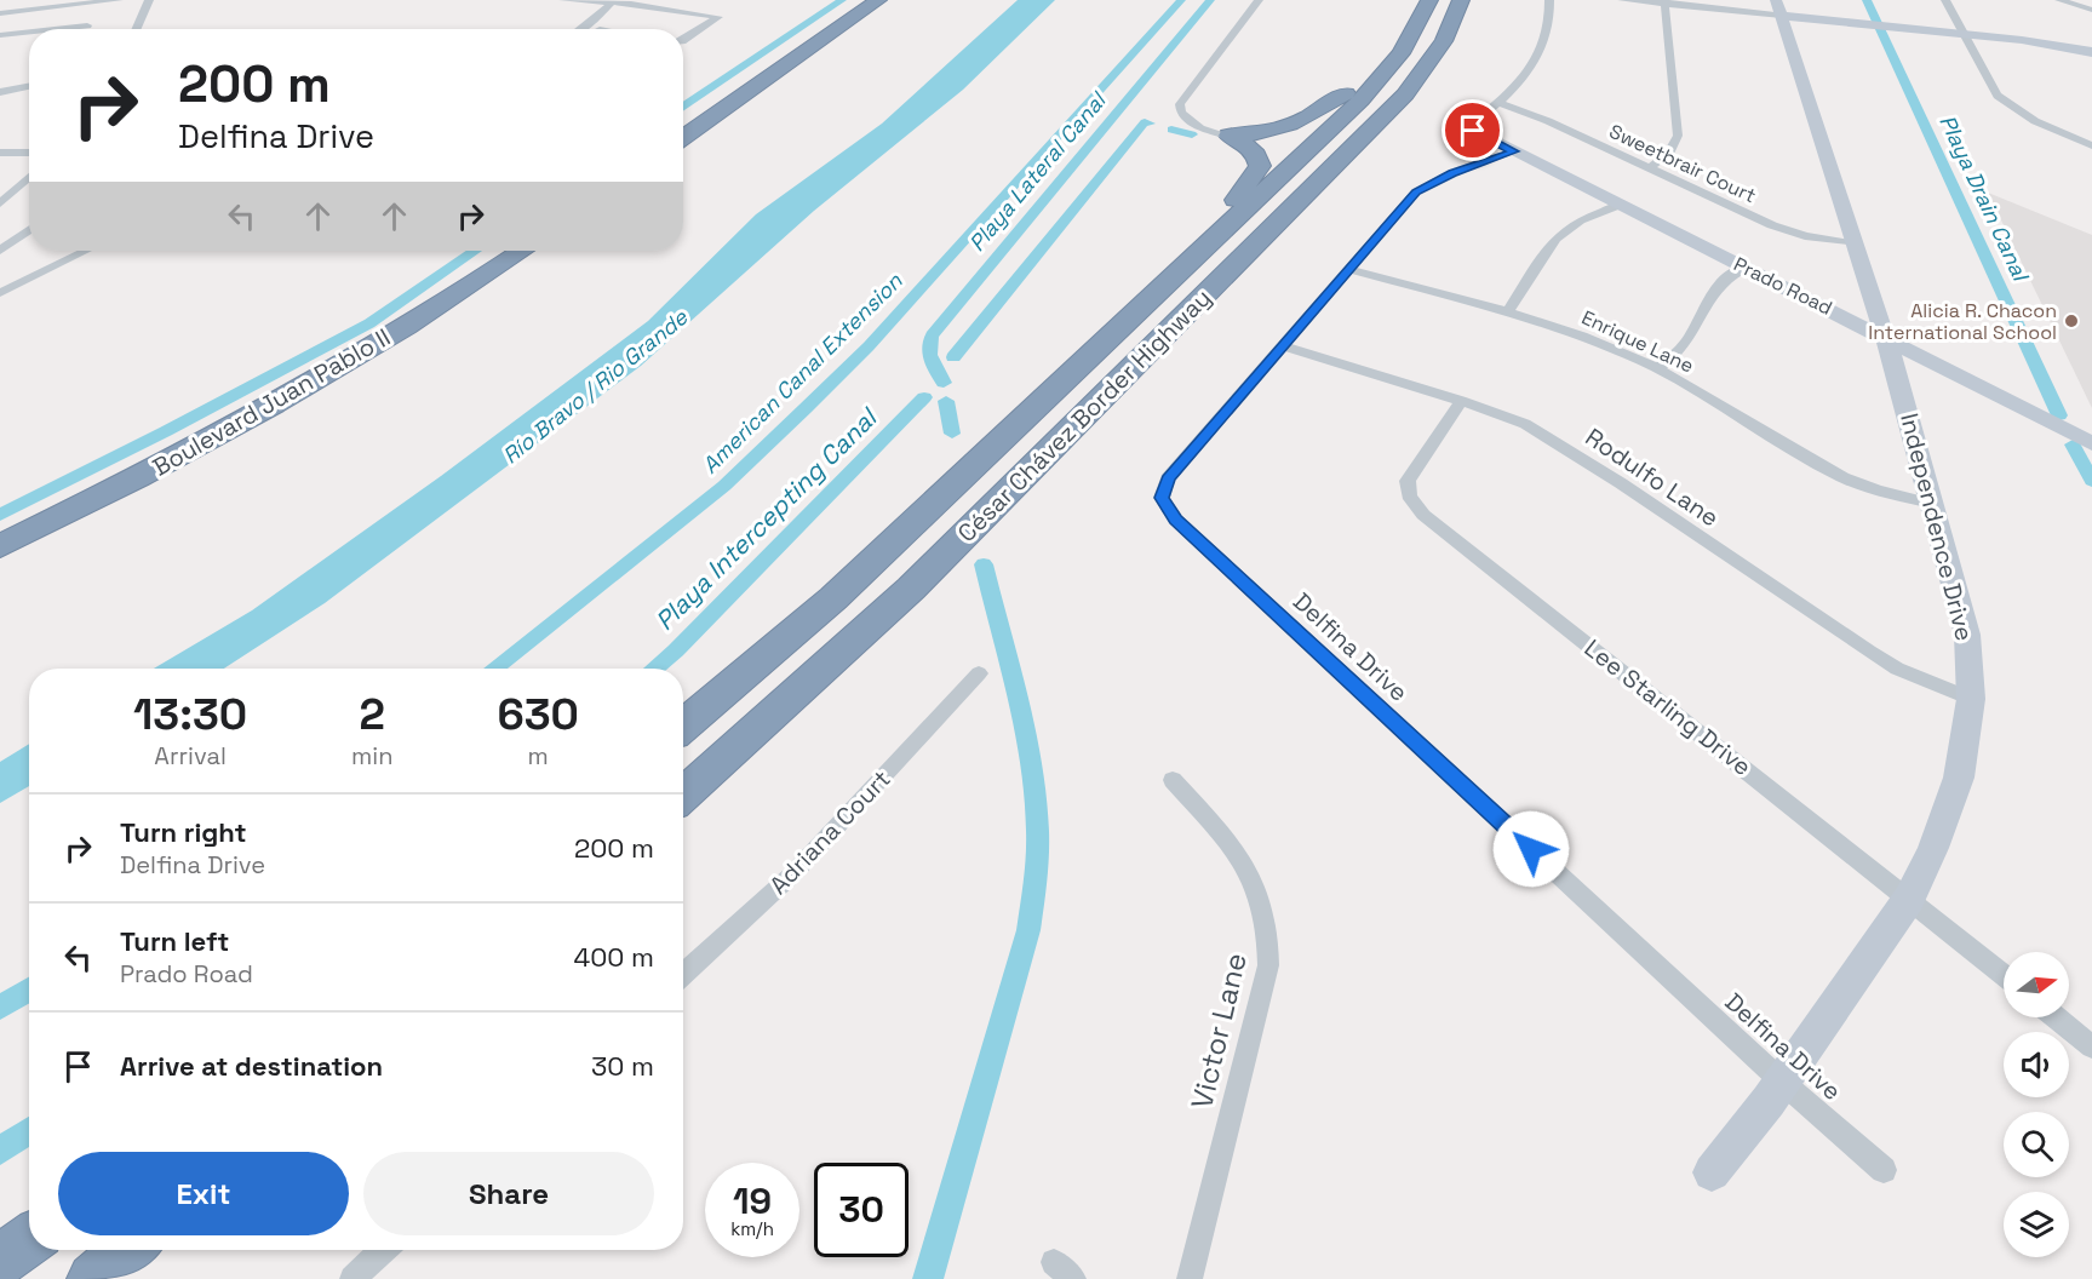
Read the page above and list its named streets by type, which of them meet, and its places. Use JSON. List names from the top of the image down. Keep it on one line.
{"streets":{"highway":["Boulevard Juan Pablo II","César Chávez Border Highway"],"street":["Sweetbrair Court","Prado Road","Enrique Lane","Rodulfo Lane","Independence Drive","Delfina Drive","Lee Starling Drive","Adriana Court","Victor Lane"]},"crossings":[["Sweetbrair Court","Independence Drive"],["Prado Road","Independence Drive"],["Prado Road","Delfina Drive"],["Enrique Lane","Independence Drive"],["Enrique Lane","Delfina Drive"],["Rodulfo Lane","Independence Drive"],["Rodulfo Lane","Delfina Drive"],["Rodulfo Lane","Lee Starling Drive"],["Independence Drive","Delfina Drive"],["Independence Drive","Lee Starling Drive"]],"water":["Playa Lateral Canal","Playa Drain Canal","American Canal Extension","Río Bravo / Rio Grande","Playa Intercepting Canal"],"places":["Alicia R. Chacon International School"],"north":"right","page":{"turn":["200 m","Delfina Drive"],"eta":["13:30","Arrival","2","min","630","m"],"list":[{"name":"Turn right","note":"Delfina Drive","value":"200 m"},{"name":"Turn left","note":"Prado Road","value":"400 m"},{"name":"Arrive at destination","value":"30 m"}],"buttons":["Exit","Share"],"speed":"19 km/h","limit":"30"}}
